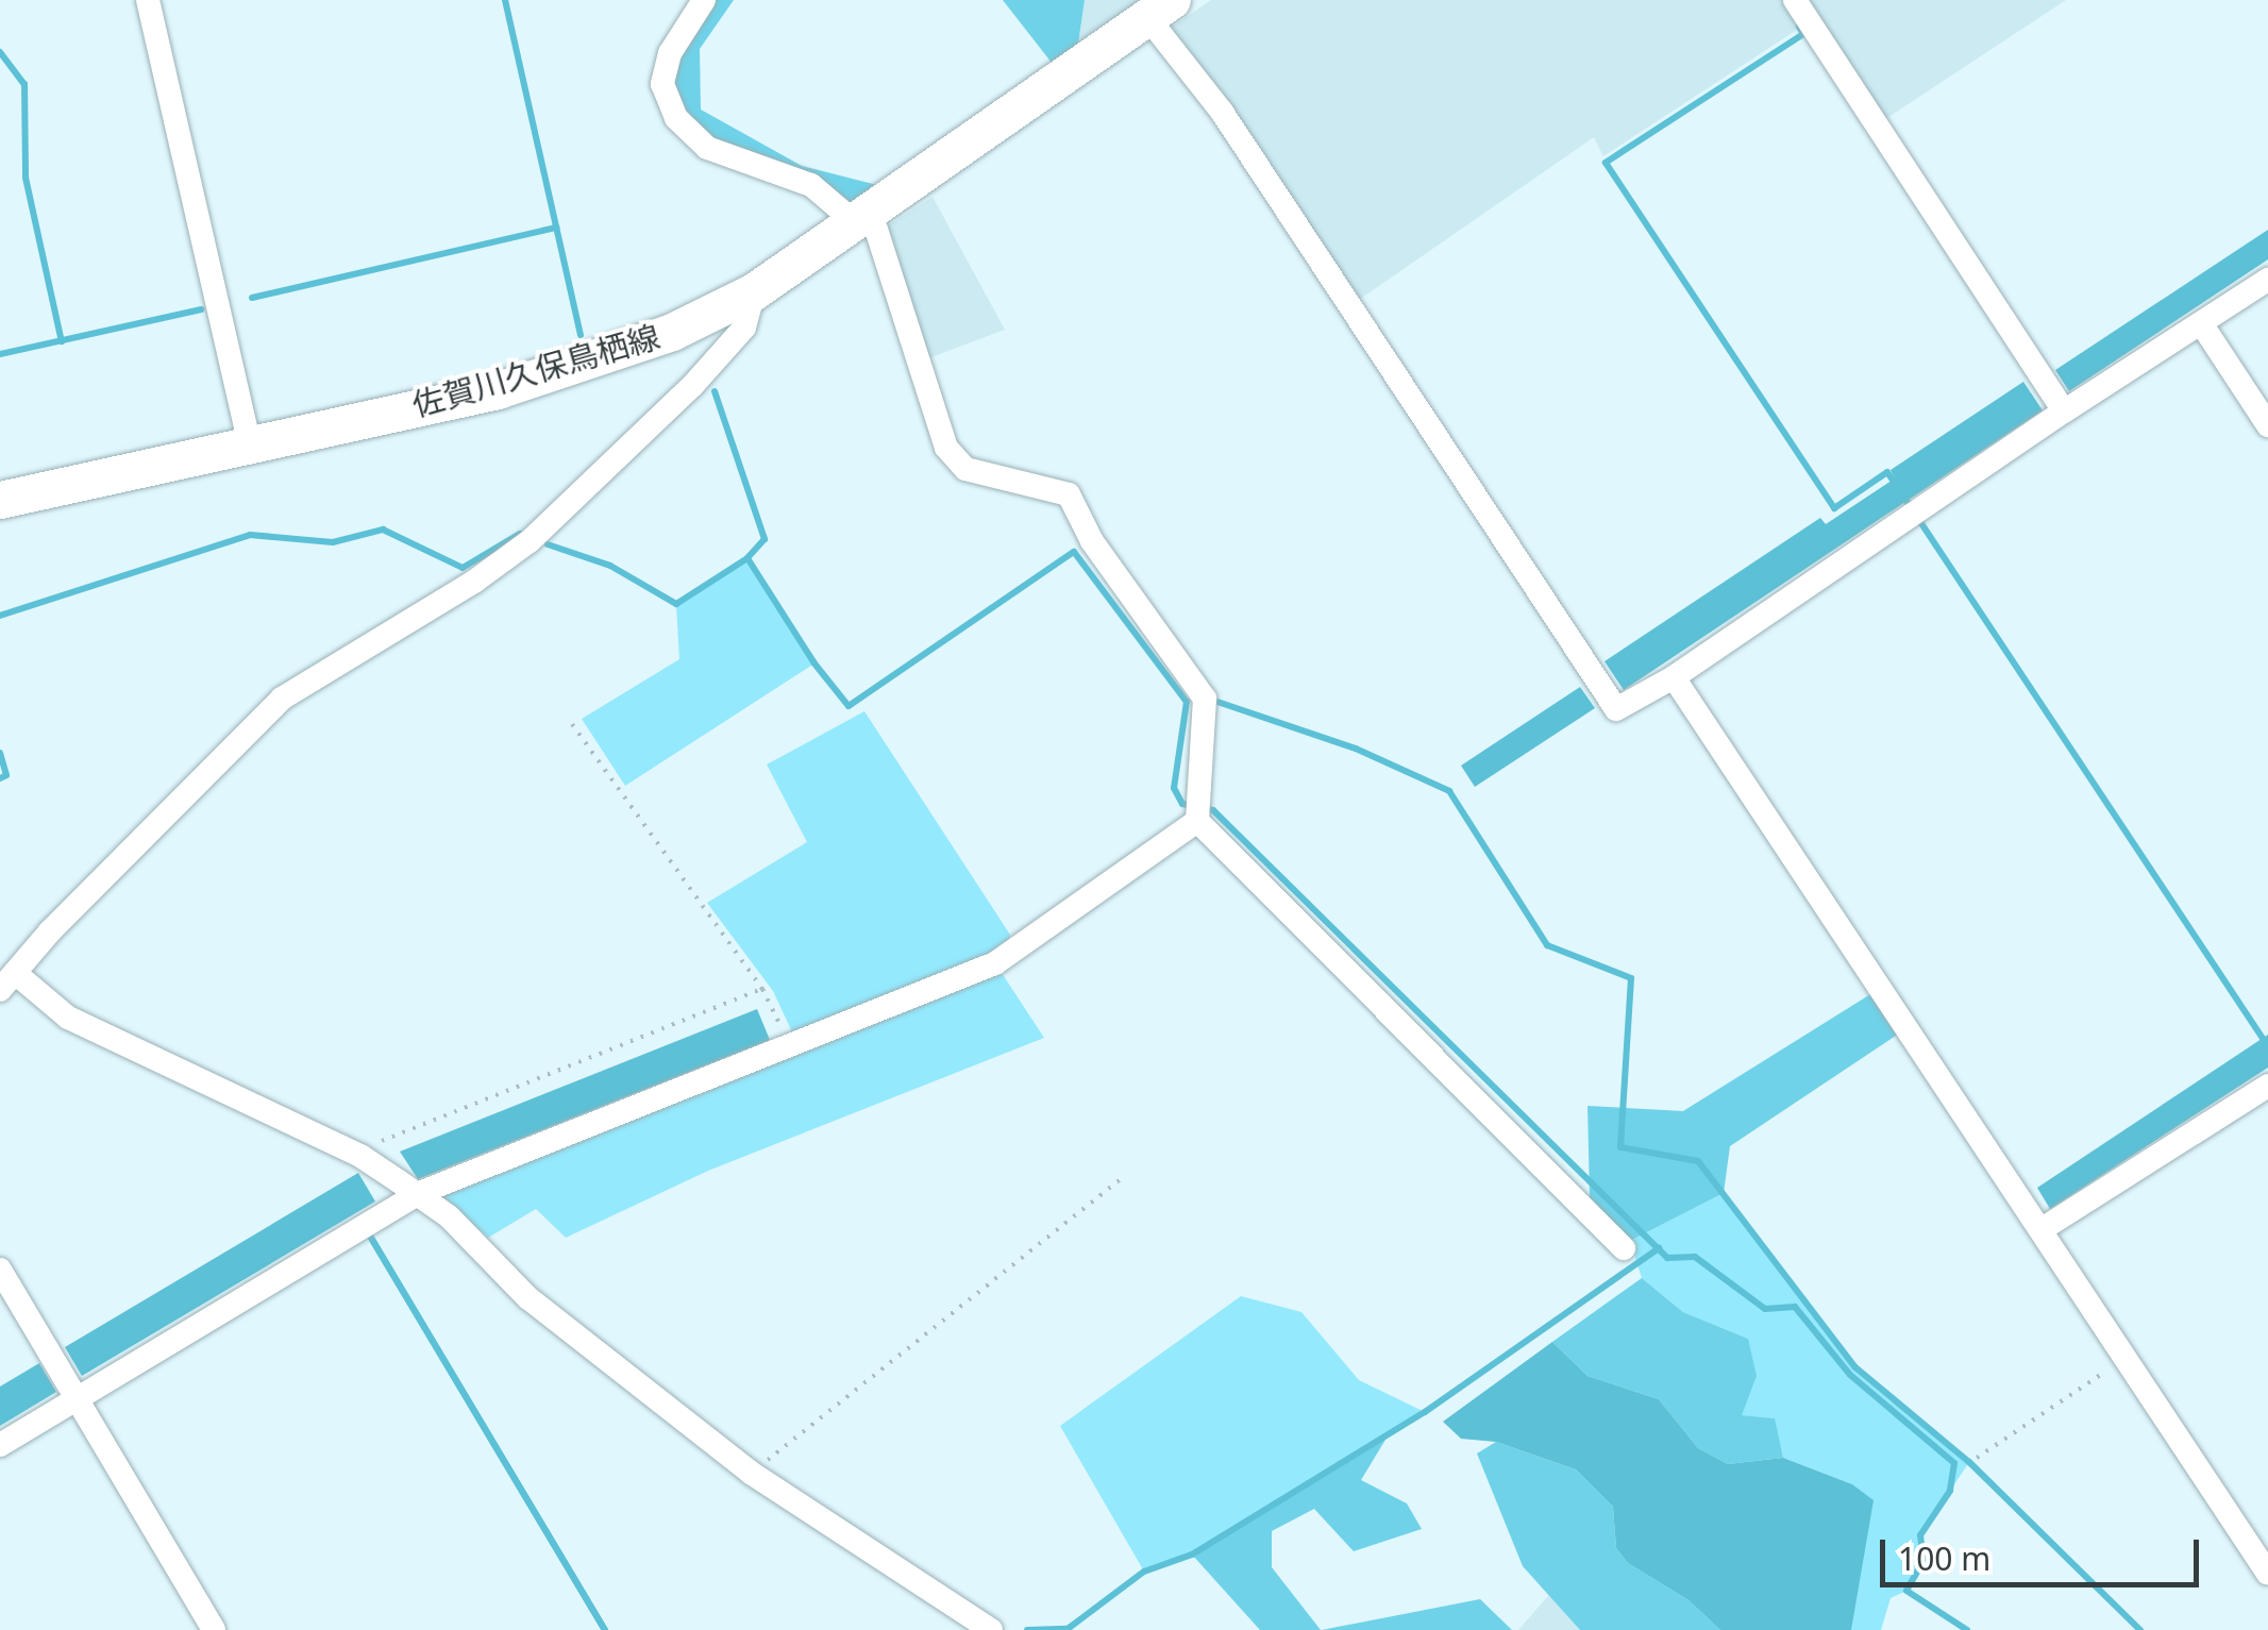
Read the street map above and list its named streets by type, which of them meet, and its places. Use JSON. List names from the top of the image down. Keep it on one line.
{"streets":{"main road":["佐賀川久保鳥栖線"]},"scale_bar":"100 m"}
